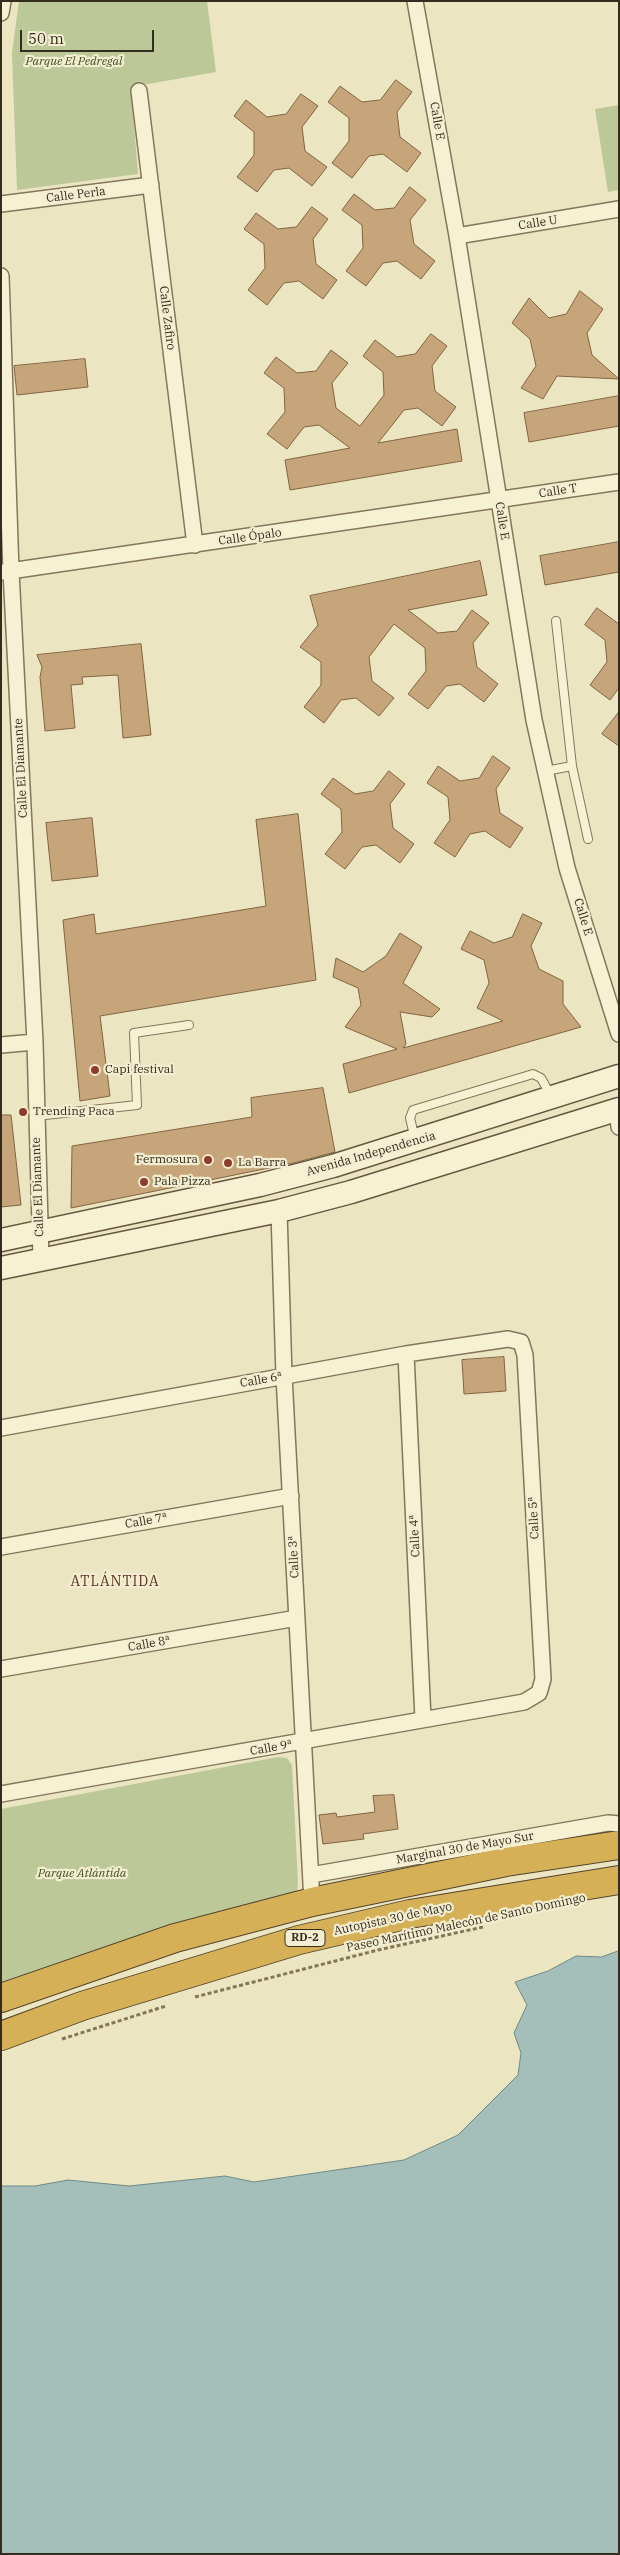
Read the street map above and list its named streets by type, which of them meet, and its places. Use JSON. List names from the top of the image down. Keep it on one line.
{"streets":{"highway":["Autopista 30 de Mayo","RD-2"],"main road":["Avenida Independencia"],"street":["Calle E","Calle Perla","Calle U","Calle Zafiro","Calle T","Calle Ópalo","Calle El Diamante","Calle 6ª","Calle 5ª","Calle 7ª","Calle 4ª","Calle 3ª","Calle 8ª","Calle 9ª","Marginal 30 de Mayo Sur"],"path":["Paseo Marítimo Malecón de Santo Domingo"]},"crossings":[["Calle E","Calle U"],["Calle E","Calle T"],["Calle E","Calle Ópalo"],["Calle Perla","Calle Zafiro"],["Calle Zafiro","Calle Ópalo"],["Calle T","Calle Ópalo"],["Calle Ópalo","Calle El Diamante"],["Calle El Diamante","Avenida Independencia"],["Calle 6ª","Calle 5ª"],["Calle 6ª","Calle 4ª"],["Calle 6ª","Calle 3ª"],["Calle 5ª","Calle 9ª"],["Calle 7ª","Calle 3ª"],["Calle 4ª","Calle 9ª"],["Calle 3ª","Calle 8ª"],["Calle 3ª","Calle 9ª"],["Calle 3ª","Marginal 30 de Mayo Sur"]],"districts":["ATLÁNTIDA"],"parks":["Parque El Pedregal","Parque Atlántida"],"places":["Capi festival","Trending Paca","Fermosura","La Barra","Pala Pizza"],"scale_bar":"50 m"}
